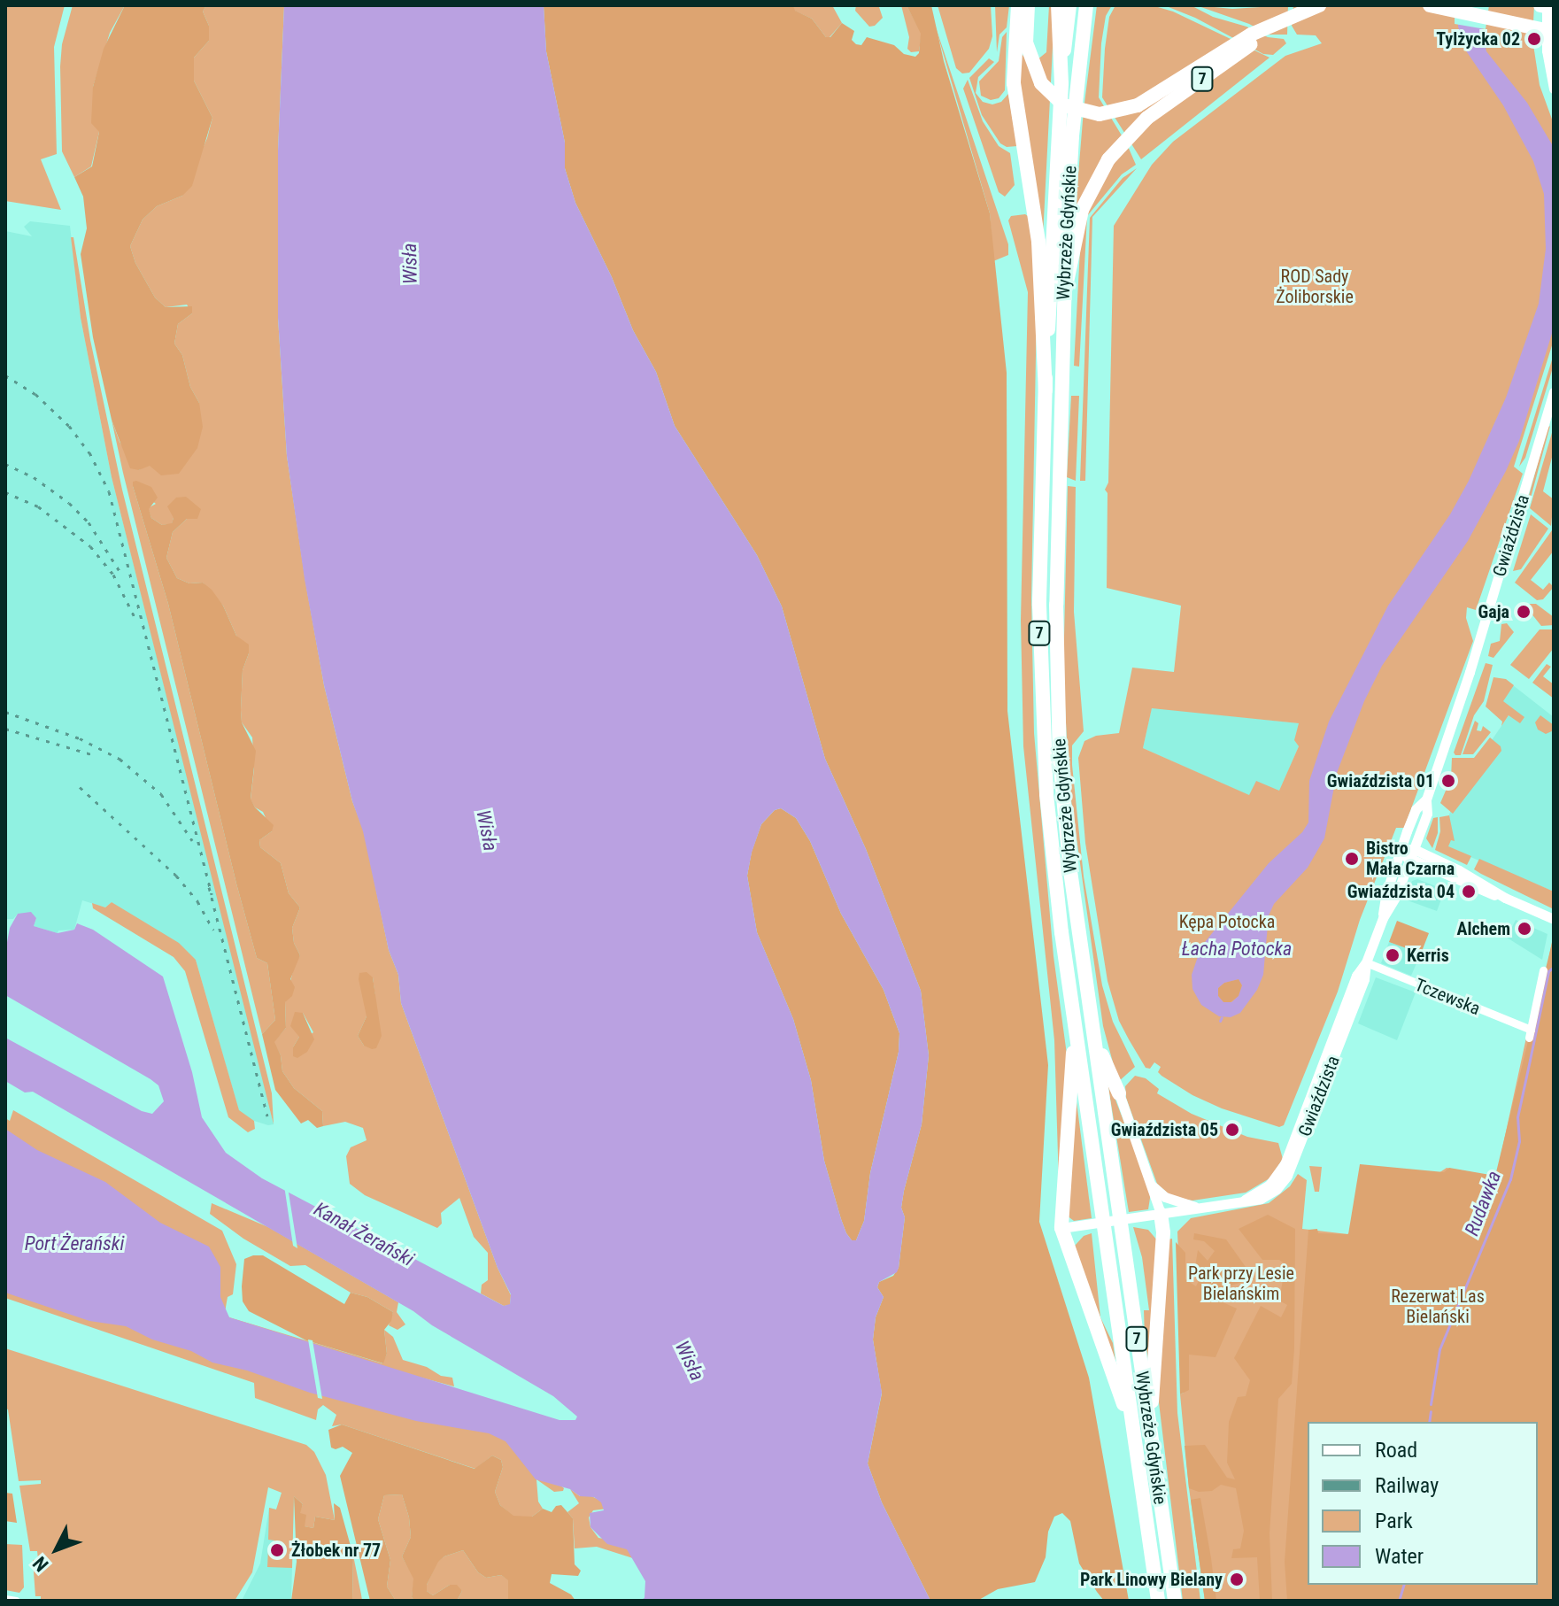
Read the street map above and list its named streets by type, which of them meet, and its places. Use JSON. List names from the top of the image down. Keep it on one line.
{"streets":{"highway":["7","Wybrzeże Gdyńskie"],"street":["Gwiaździsta","Tczewska"]},"crossings":[["7","Wybrzeże Gdyńskie"],["Gwiaździsta","Tczewska"]],"water":["Wisła","Łacha Potocka","Rudawka","Kanał Żerański","Port Żerański"],"parks":["ROD Sady Żoliborskie","Kępa Potocka","Park przy Lesie Bielańskim","Rezerwat Las Bielański"],"places":["Tylżycka 02","Gaja","Gwiaździsta 01","Bistro Mała Czarna","Gwiaździsta 04","Alchem","Kerris","Gwiaździsta 05","Żłobek nr 77","Park Linowy Bielany"],"legend":["Road","Railway","Park","Water"],"north":"bottom left"}
